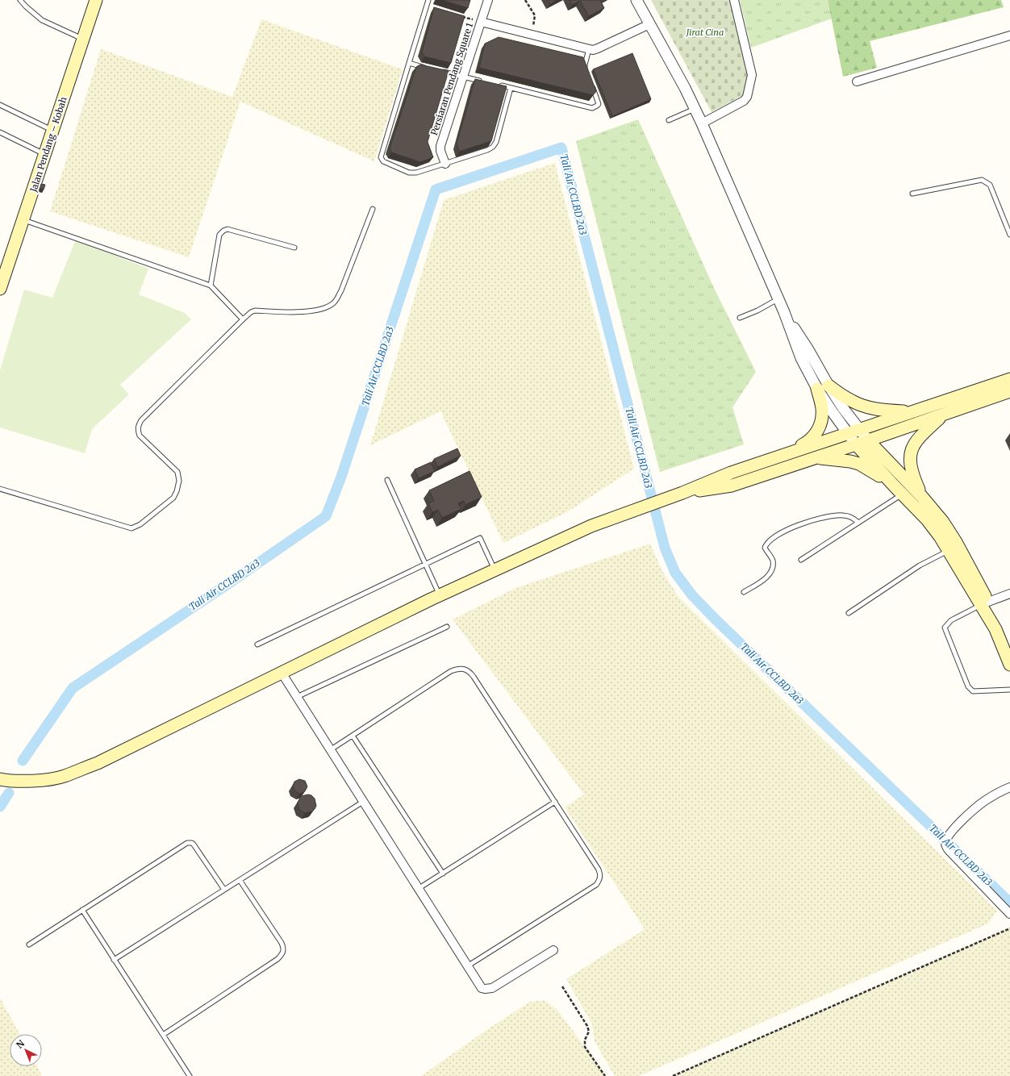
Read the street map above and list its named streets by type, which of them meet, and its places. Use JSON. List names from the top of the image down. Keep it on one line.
{"streets":{"main road":["Jalan Pendang – Kobah"],"street":["Persiaran Pendang Square 1"]},"water":["Tali Air CCLBD 2a3"],"parks":["Jirat Cina"],"north":"top left"}
